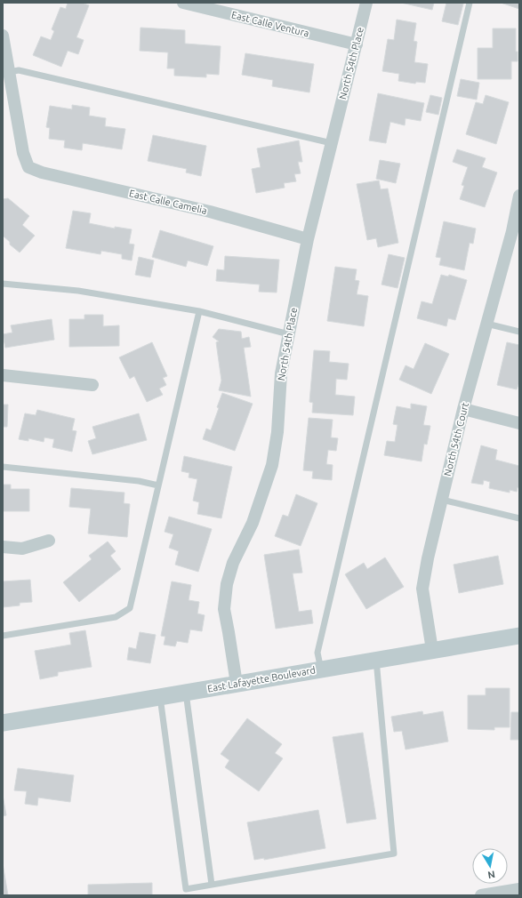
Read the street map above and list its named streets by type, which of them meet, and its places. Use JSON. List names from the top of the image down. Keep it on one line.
{"streets":{"street":["East Calle Ventura","North 54th Place","East Calle Camelia","North 54th Court","East Lafayette Boulevard"]},"crossings":[["East Calle Ventura","North 54th Place"],["North 54th Place","East Calle Camelia"],["North 54th Place","East Lafayette Boulevard"],["North 54th Court","East Lafayette Boulevard"]],"north":"bottom"}
